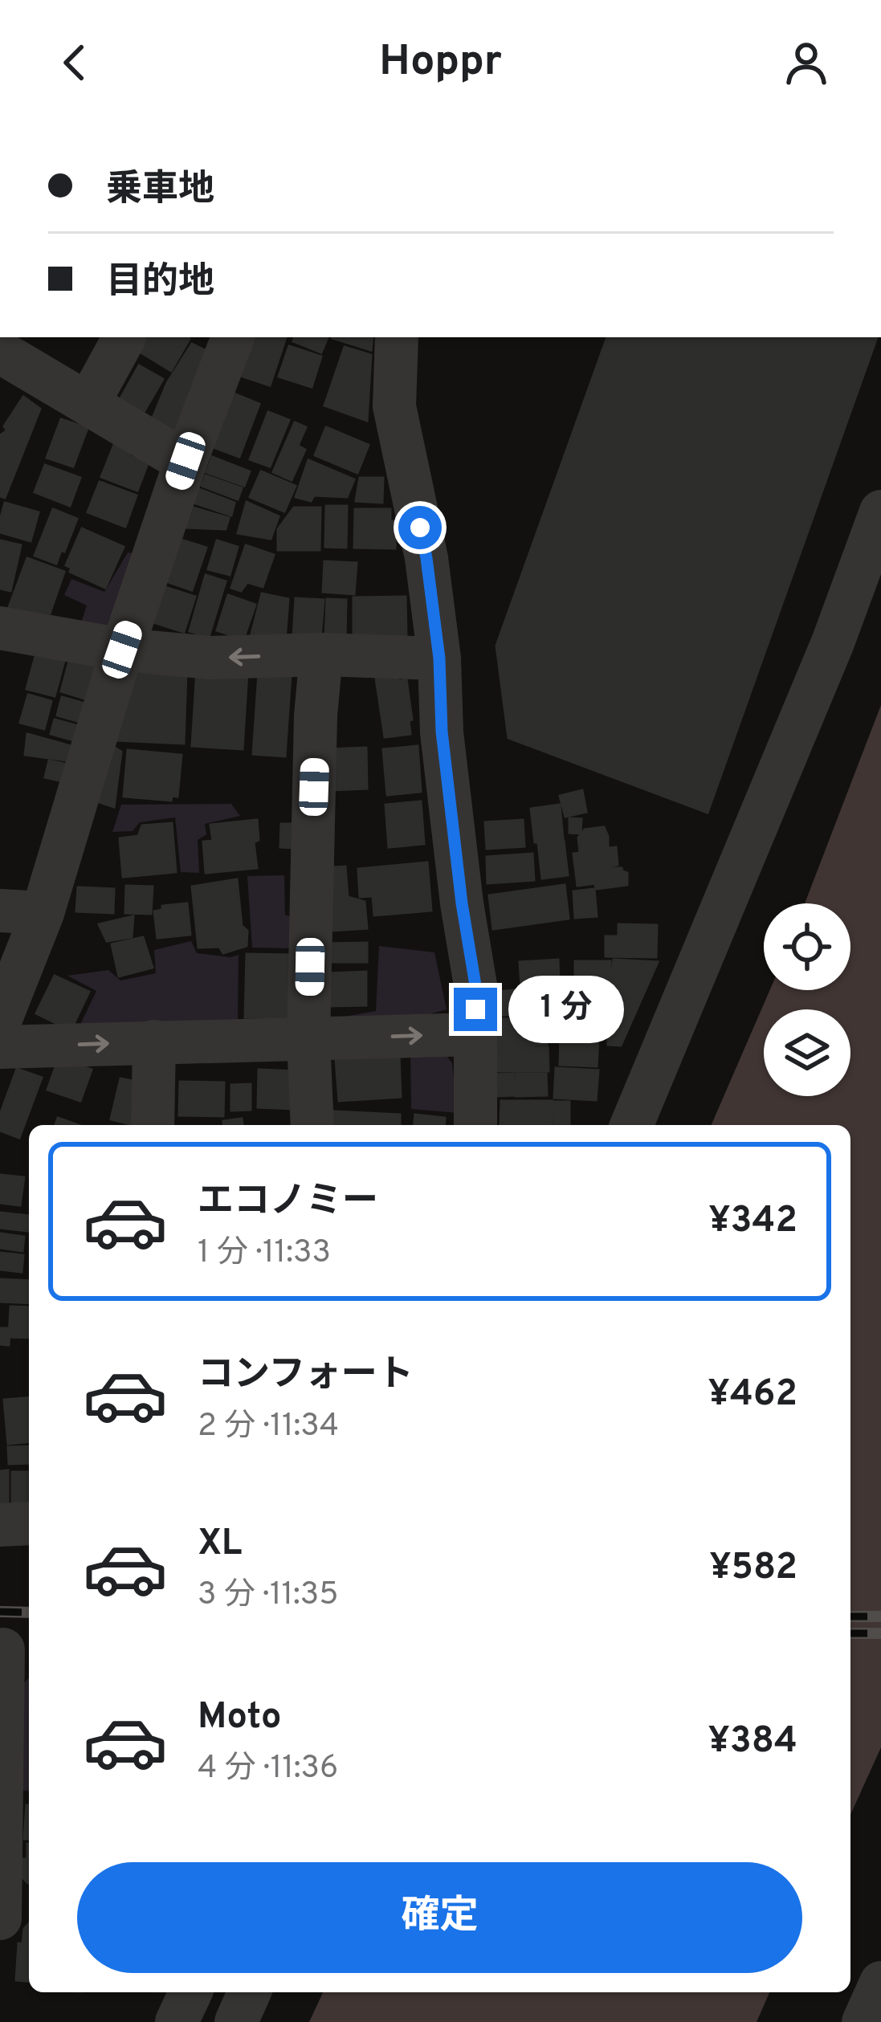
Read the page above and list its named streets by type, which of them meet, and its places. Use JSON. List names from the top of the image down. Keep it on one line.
{"page":{"header":"Hoppr","banner":["乗車地","目的地"],"bubble":"1 分","list":[{"name":"エコノミー","note":"1 分 · 11:33","value":"¥342"},{"name":"コンフォート","note":"2 分 · 11:34","value":"¥462"},{"name":"XL","note":"3 分 · 11:35","value":"¥582"},{"name":"Moto","note":"4 分 · 11:36","value":"¥384"}],"buttons":"確定"}}
